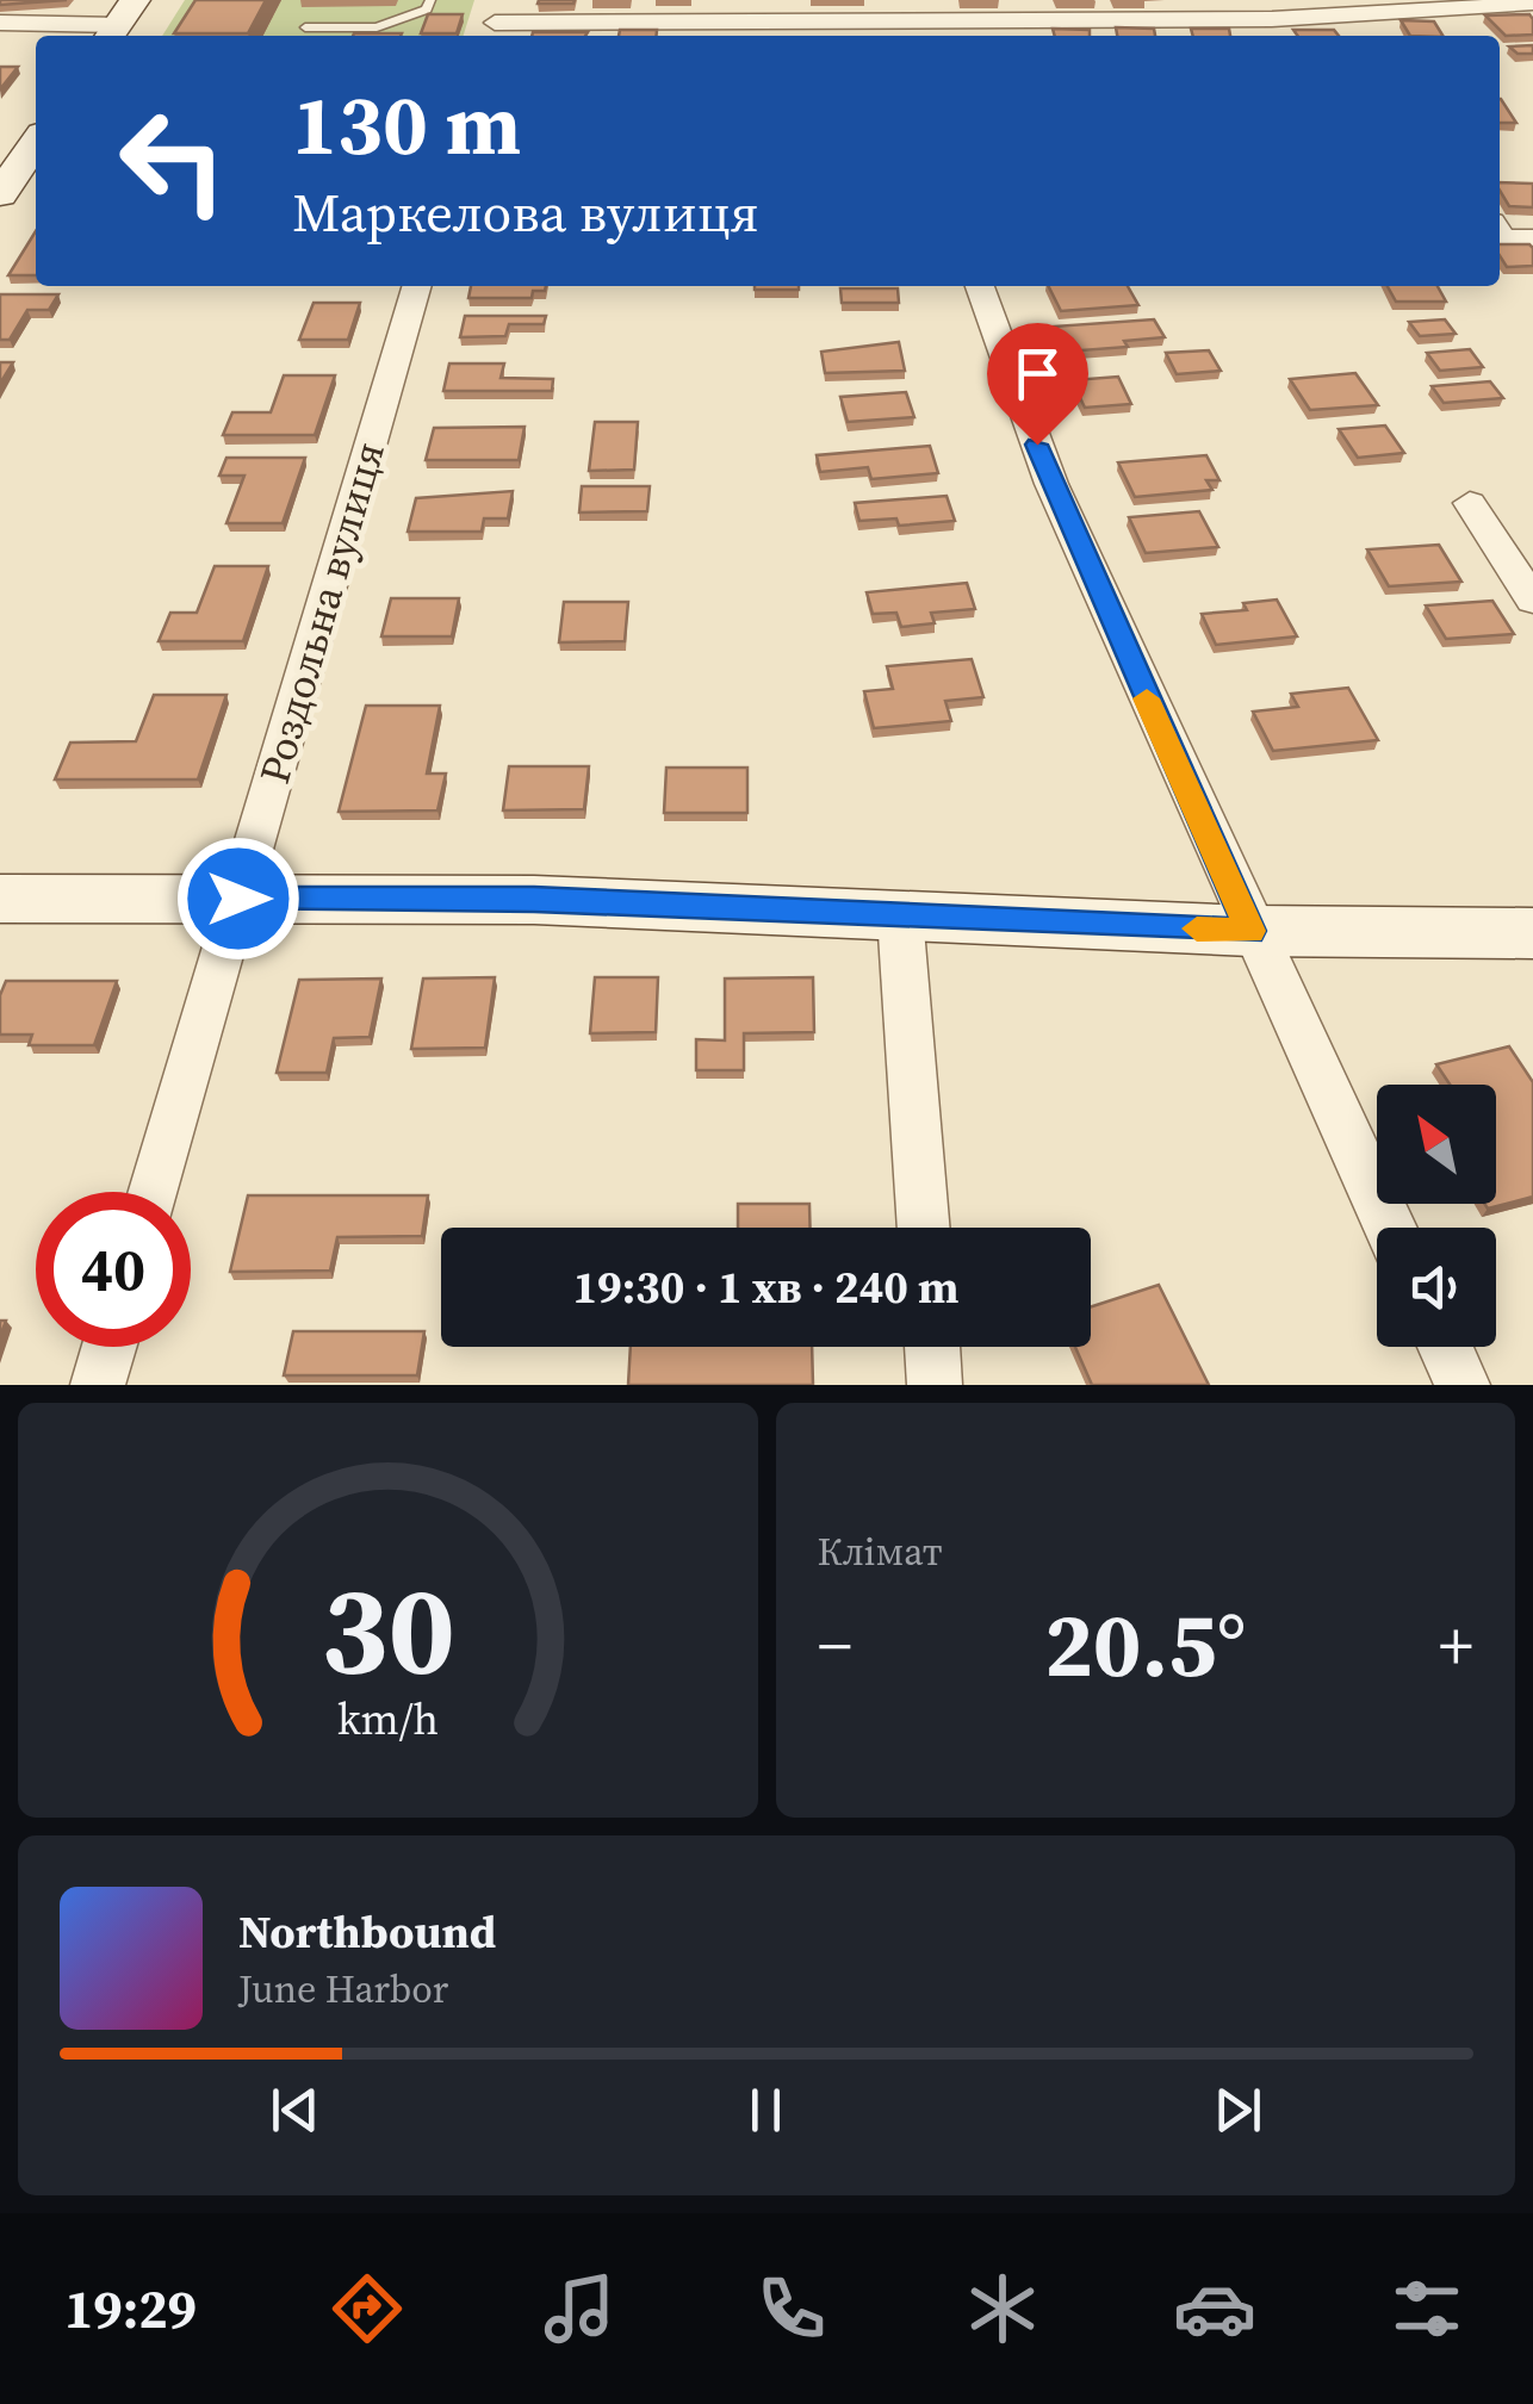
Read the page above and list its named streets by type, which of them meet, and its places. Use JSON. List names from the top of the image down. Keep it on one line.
{"streets":{"street":["Роздольна вулиця"]},"north":"top left","page":{"turn":["130 m","Маркелова вулиця"],"limit":"40","trip":"19:30 · 1 хв · 240 m","tile":"Клімат","heat":["−","20.5°","+"],"song":["Northbound","June Harbor"],"tabs":"19:29","gauge":["30","km/h"]}}
